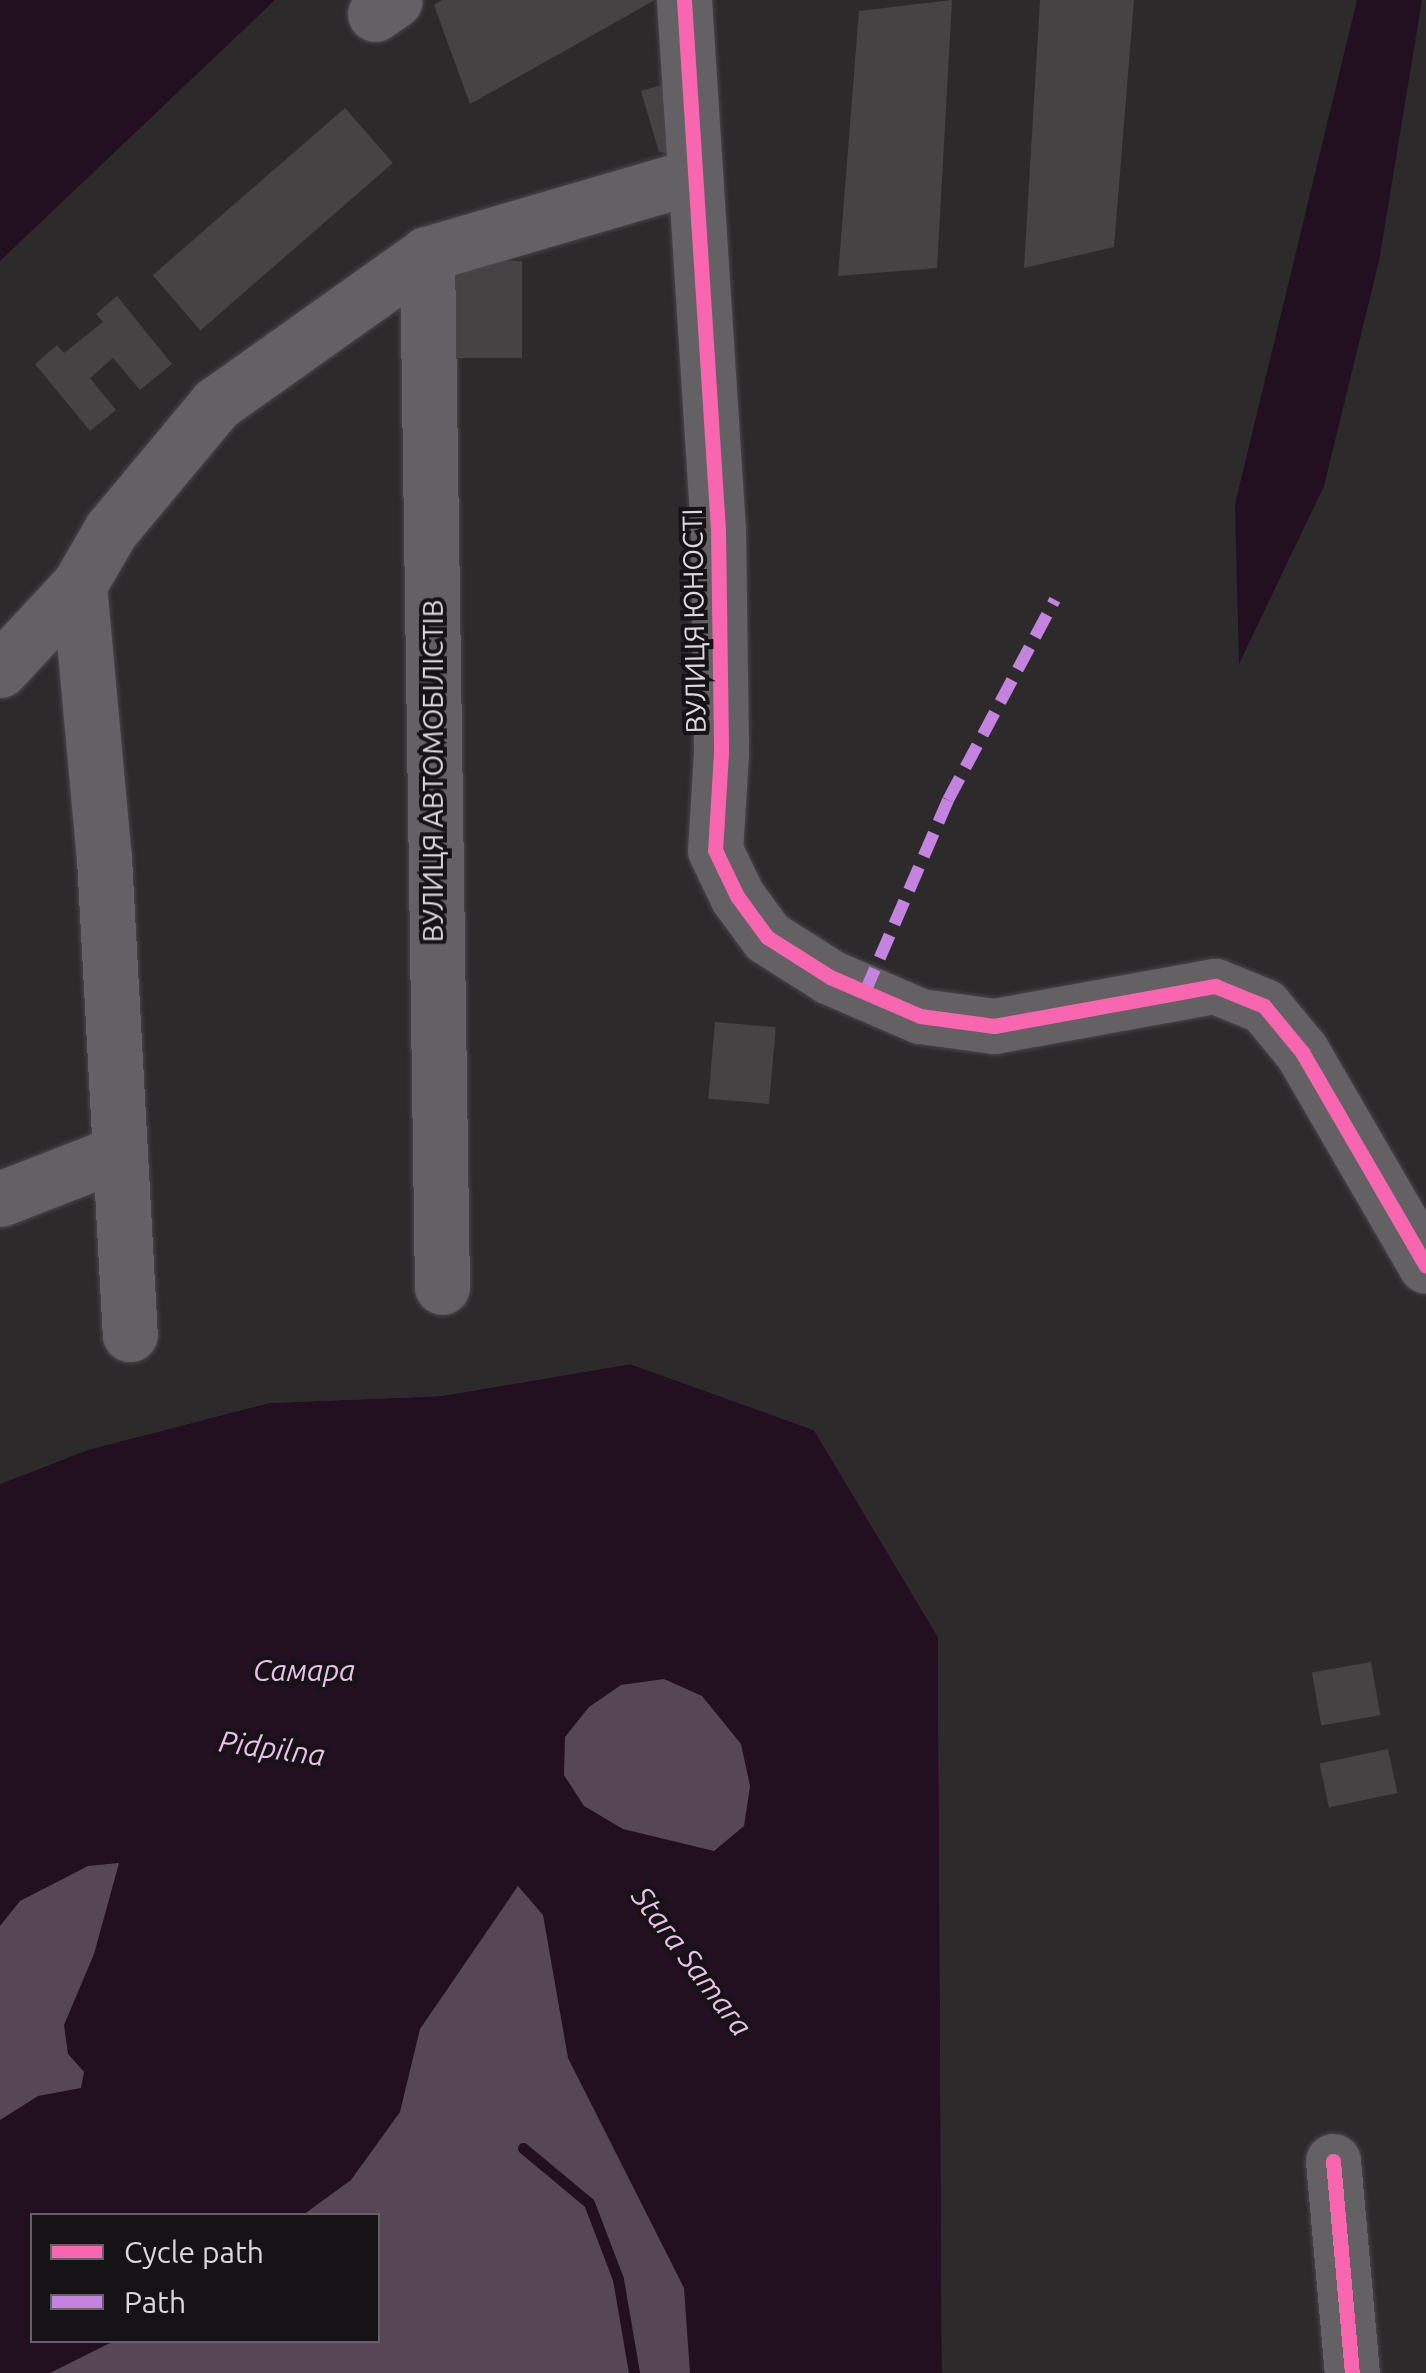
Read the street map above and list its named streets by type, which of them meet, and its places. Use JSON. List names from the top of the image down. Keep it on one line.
{"streets":{"street":["ВУЛИЦЯ ЮНОСТІ","ВУЛИЦЯ АВТОМОБІЛІСТІВ"]},"water":["Самара","Pidpilna","Stara Samara"],"legend":["Cycle path","Path"]}
